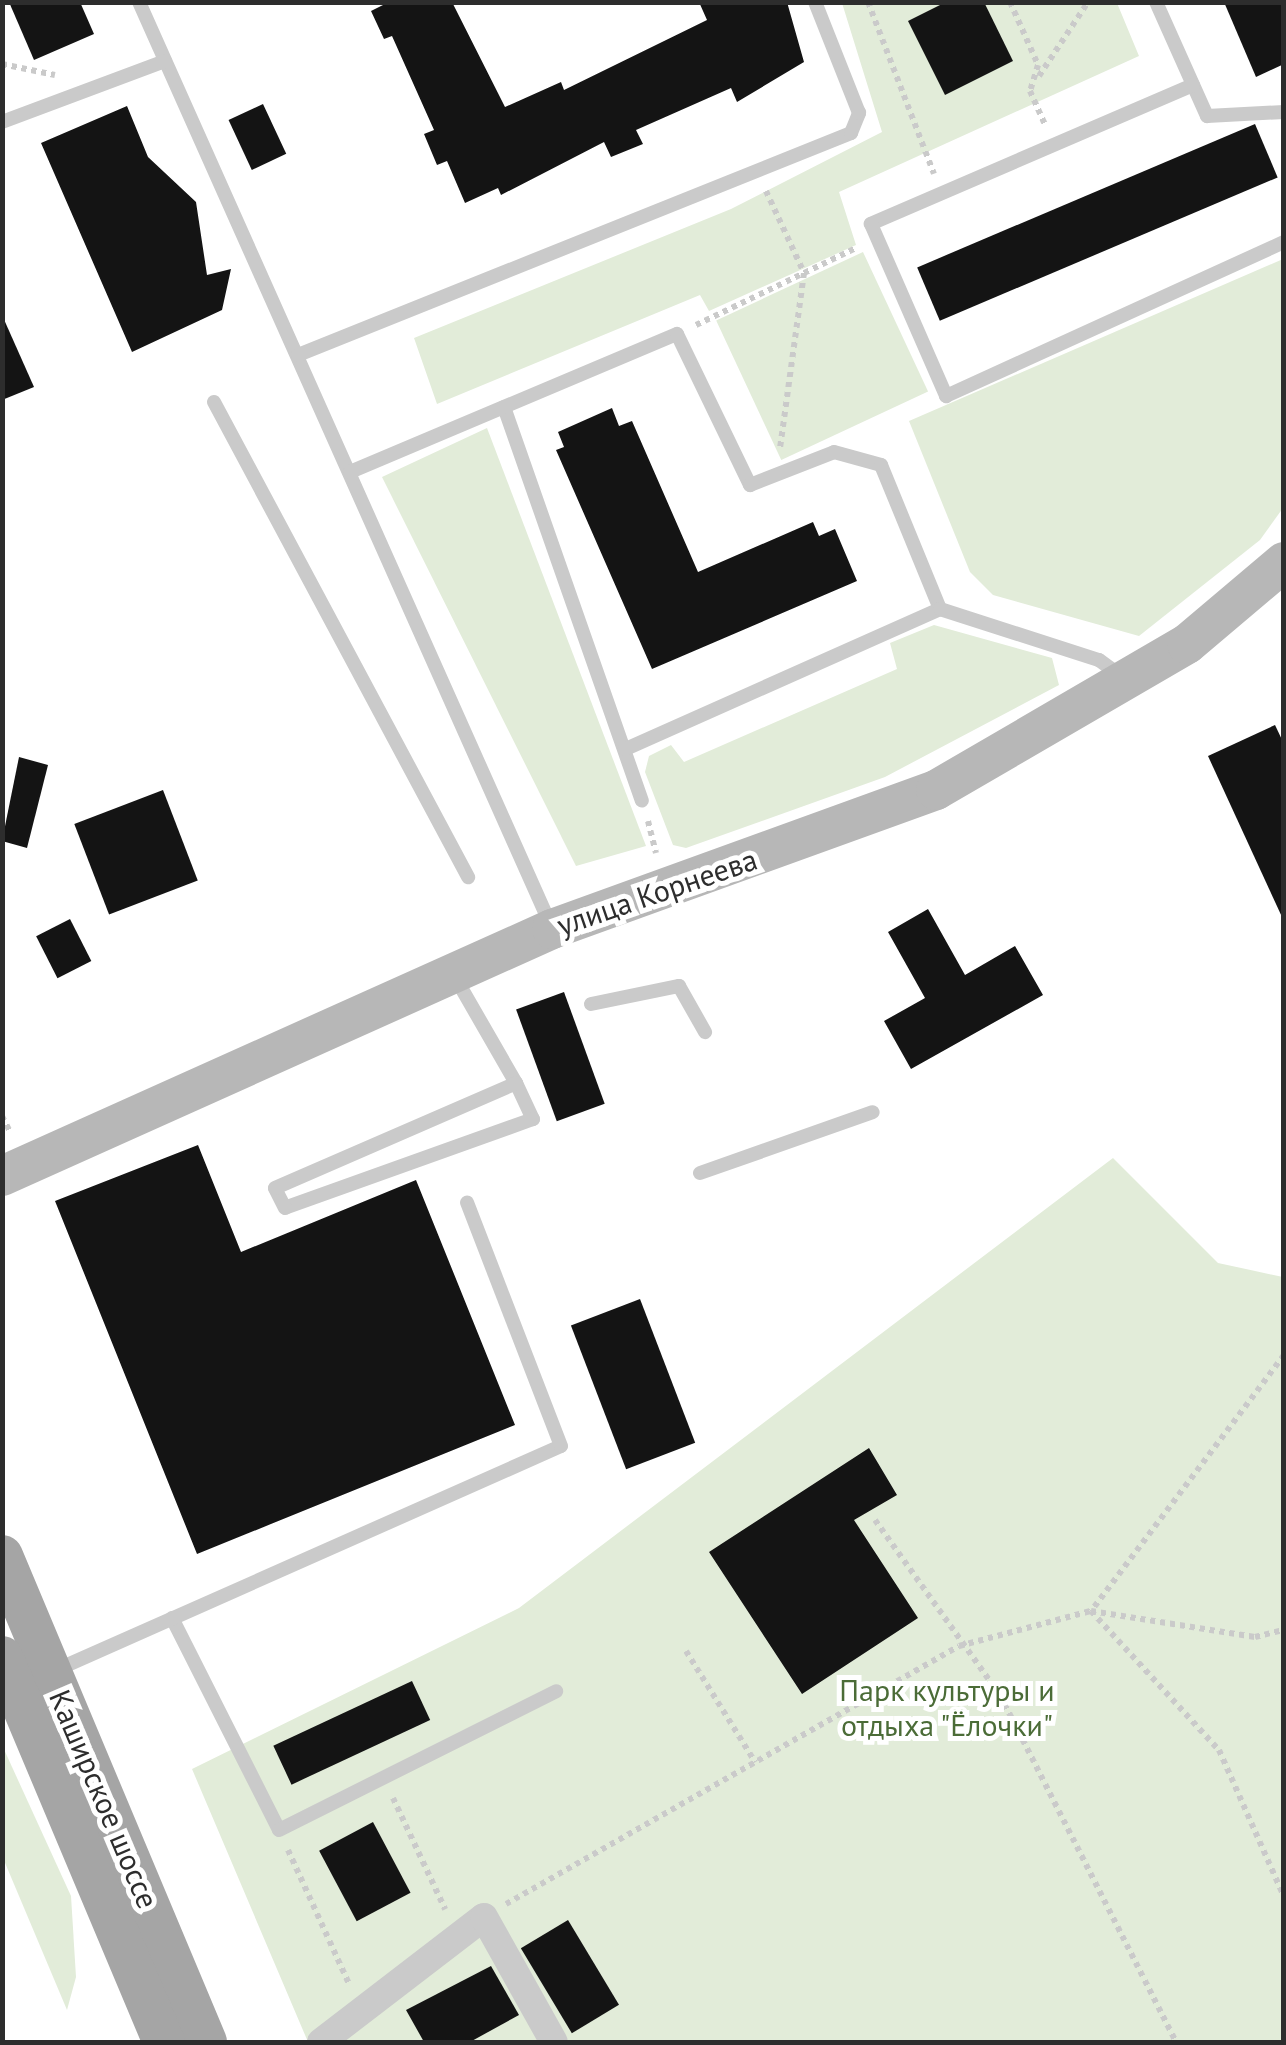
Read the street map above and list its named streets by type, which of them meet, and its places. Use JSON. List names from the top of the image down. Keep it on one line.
{"streets":{"main road":["Каширское шоссе"],"street":["улица Корнеева"]},"parks":["Парк культуры и отдыха \"Ёлочки\""]}
